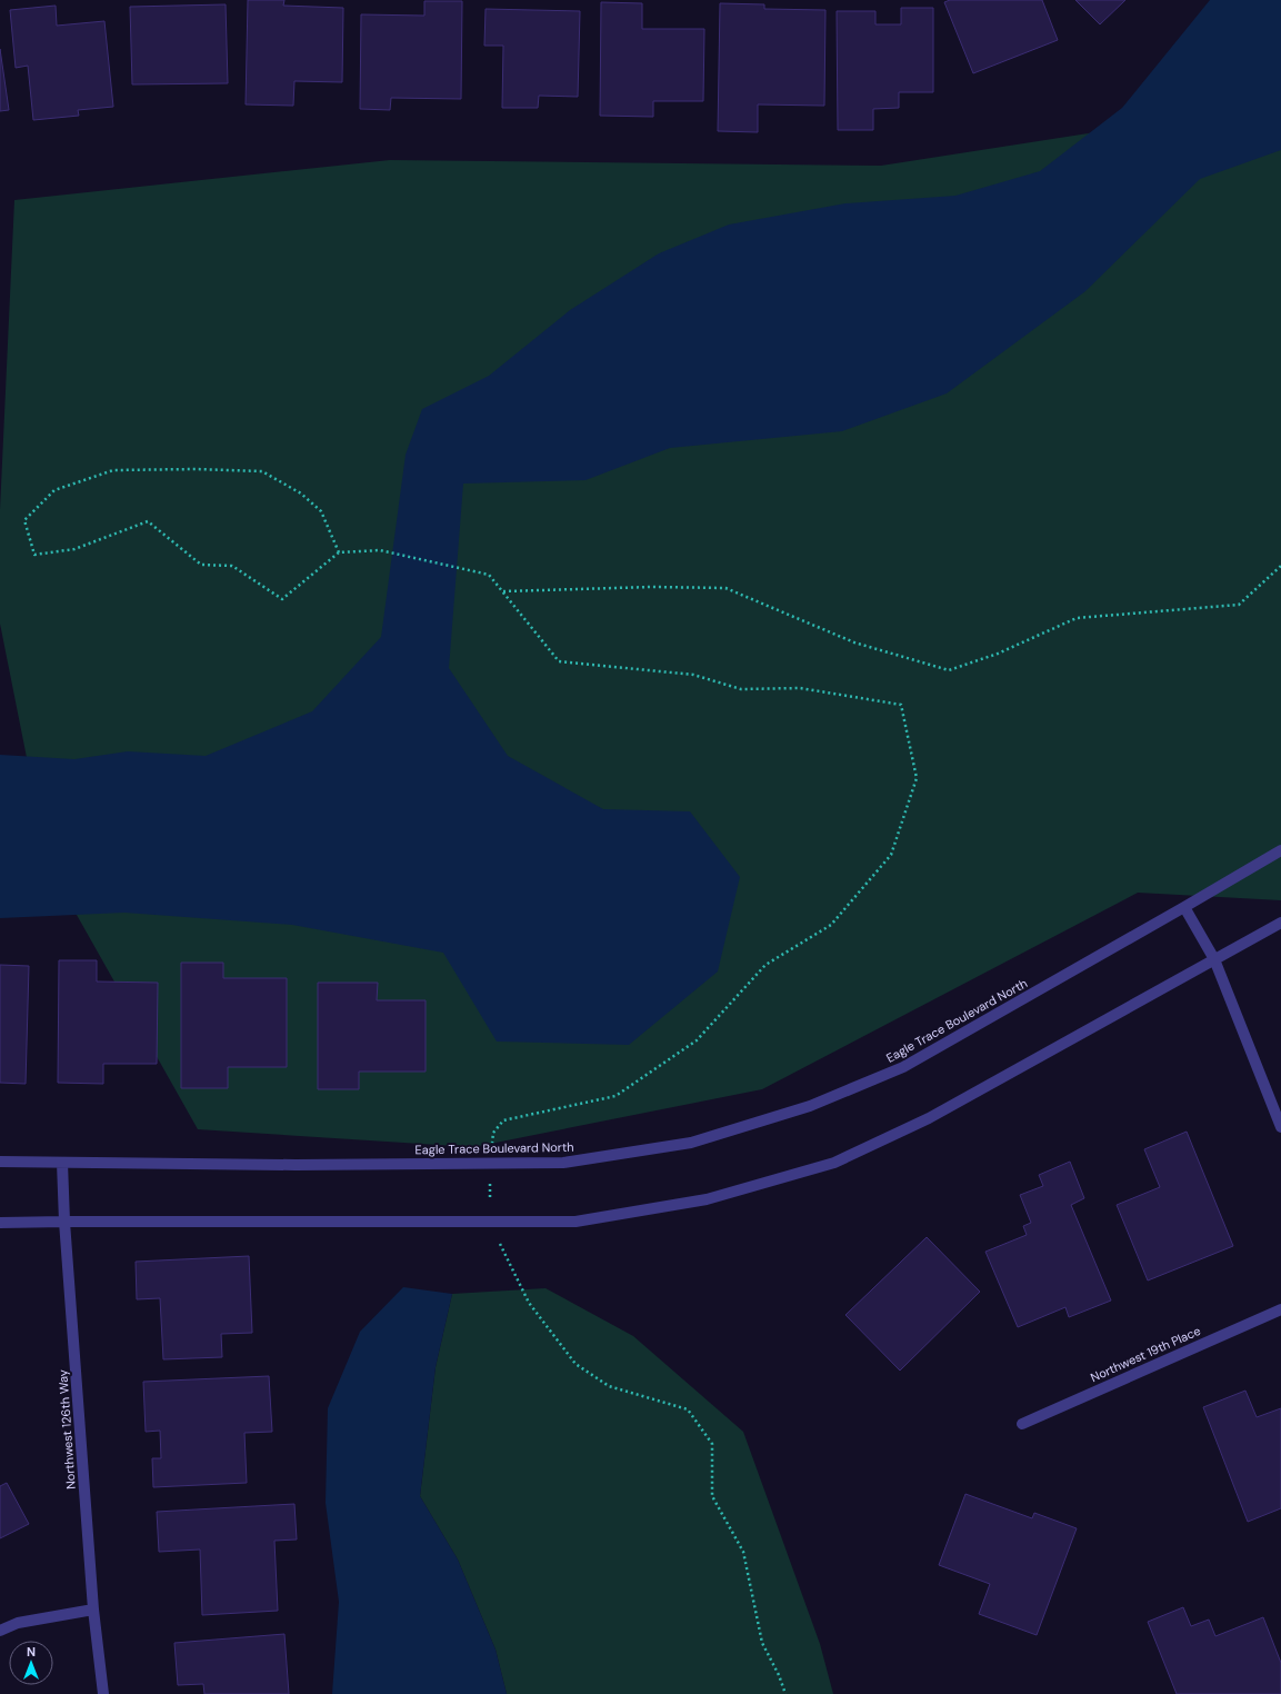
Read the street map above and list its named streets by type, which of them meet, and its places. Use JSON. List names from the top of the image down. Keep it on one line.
{"streets":{"street":["Eagle Trace Boulevard North","Northwest 19th Place","Northwest 126th Way"]},"crossings":[["Eagle Trace Boulevard North","Northwest 126th Way"]],"north":"top"}
